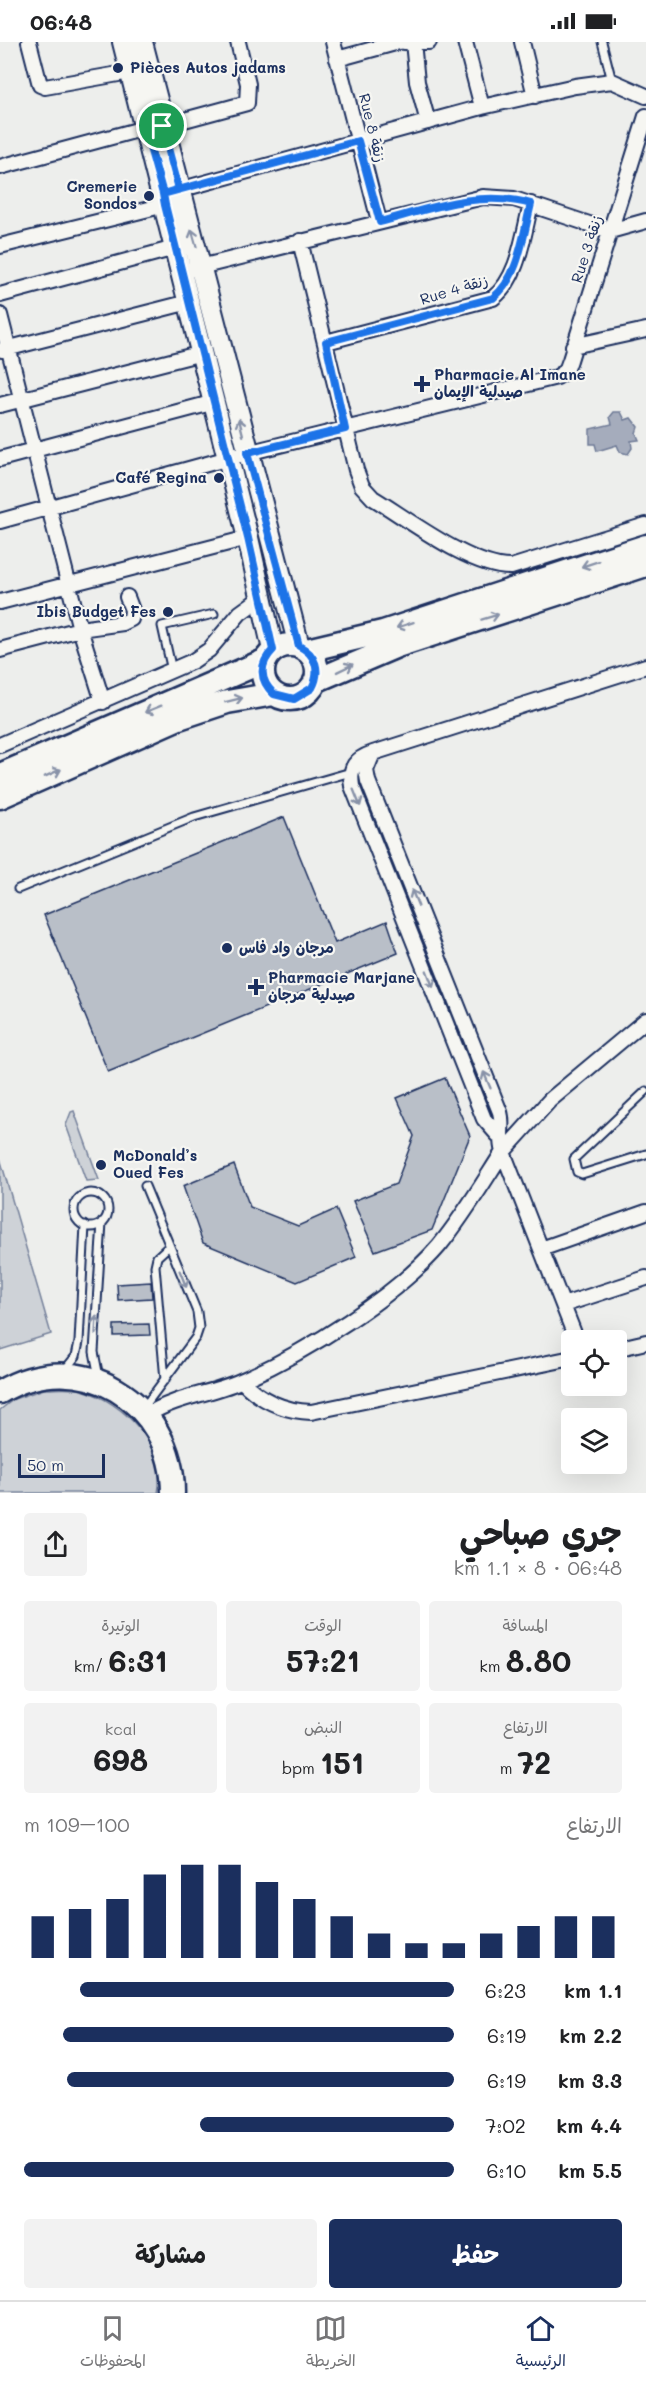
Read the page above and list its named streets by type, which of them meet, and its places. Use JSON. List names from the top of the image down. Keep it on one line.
{"streets":{"street":["Rue 8 زنقة","Rue 3 زنقة","Rue 4 زنقة"]},"places":{"other":["Pièces Autos jadams","Cremerie Sondos","Café Regina","Ibis Budget Fes","مرجان واد فاس","McDonald’s Oued Fes"],"health":["Pharmacie Al Imane صيدلية الإيمان","Pharmacie Marjane صيدلية مرجان"]},"scale_bar":"50 m","page":{"status":"06:48","scale":"50 m","heading":["جري صباحي","06:48 · 8 × 1.1 km"],"stats":[["المسافة","8.80 km"],["الوقت","57:21"],["الوتيرة","6:31 /km"],["الارتفاع","72 m"],["النبض","151 bpm"],["kcal","698"]],"chart":["الارتفاع","100–109 m"],"list":[{"name":"1.1 km","note":"6:23"},{"name":"2.2 km","note":"6:19"},{"name":"3.3 km","note":"6:19"},{"name":"4.4 km","note":"7:02"},{"name":"5.5 km","note":"6:10"}],"buttons":["حفظ","مشاركة"],"tabs":["الرئيسية","الخريطة","المحفوظات"]}}
